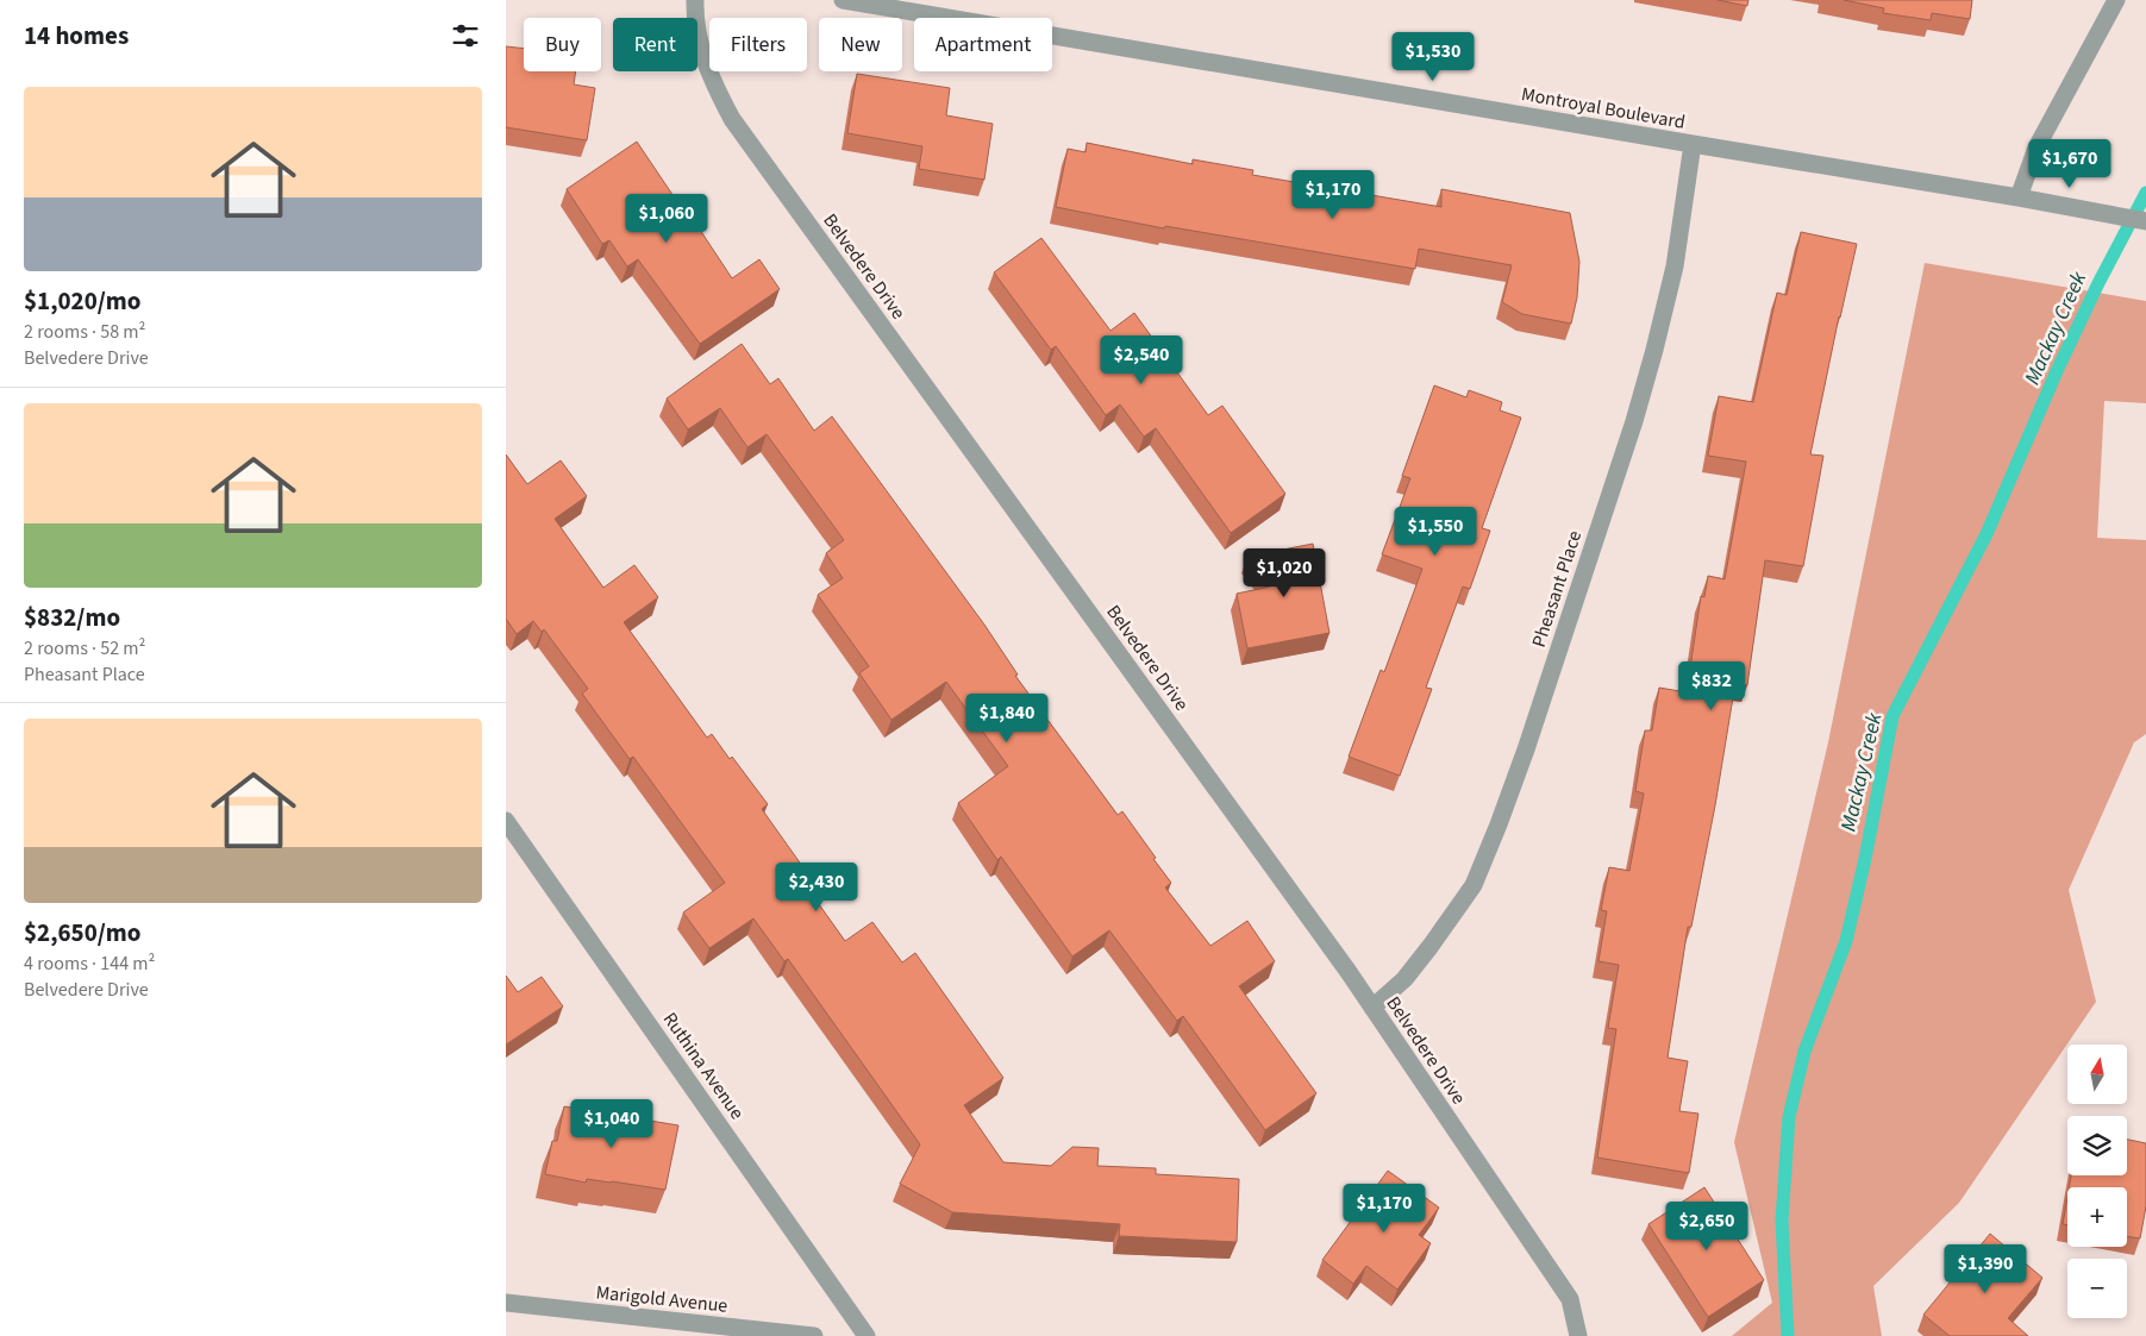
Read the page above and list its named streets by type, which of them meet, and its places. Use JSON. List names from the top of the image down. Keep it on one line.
{"streets":{"street":["Montroyal Boulevard","Belvedere Drive","Pheasant Place","Ruthina Avenue","Marigold Avenue"]},"crossings":[["Montroyal Boulevard","Pheasant Place"],["Belvedere Drive","Pheasant Place"]],"water":["Mackay Creek"],"north":"top","page":{"heading":"14 homes","chip":["Buy","Rent","Filters","New","Apartment"],"price":["$1,530","$1,670","$1,170","$1,060","$2,540","$1,550","$1,020","$832","$1,840","$2,430","$1,040","$1,170","$2,650","$1,390"],"list":[{"name":"$1,020/mo","note":"2 rooms · 58 m² · Belvedere Drive"},{"name":"$832/mo","note":"2 rooms · 52 m² · Pheasant Place"},{"name":"$2,650/mo","note":"4 rooms · 144 m² · Belvedere Drive"}],"map_buttons":["+","−"]}}
